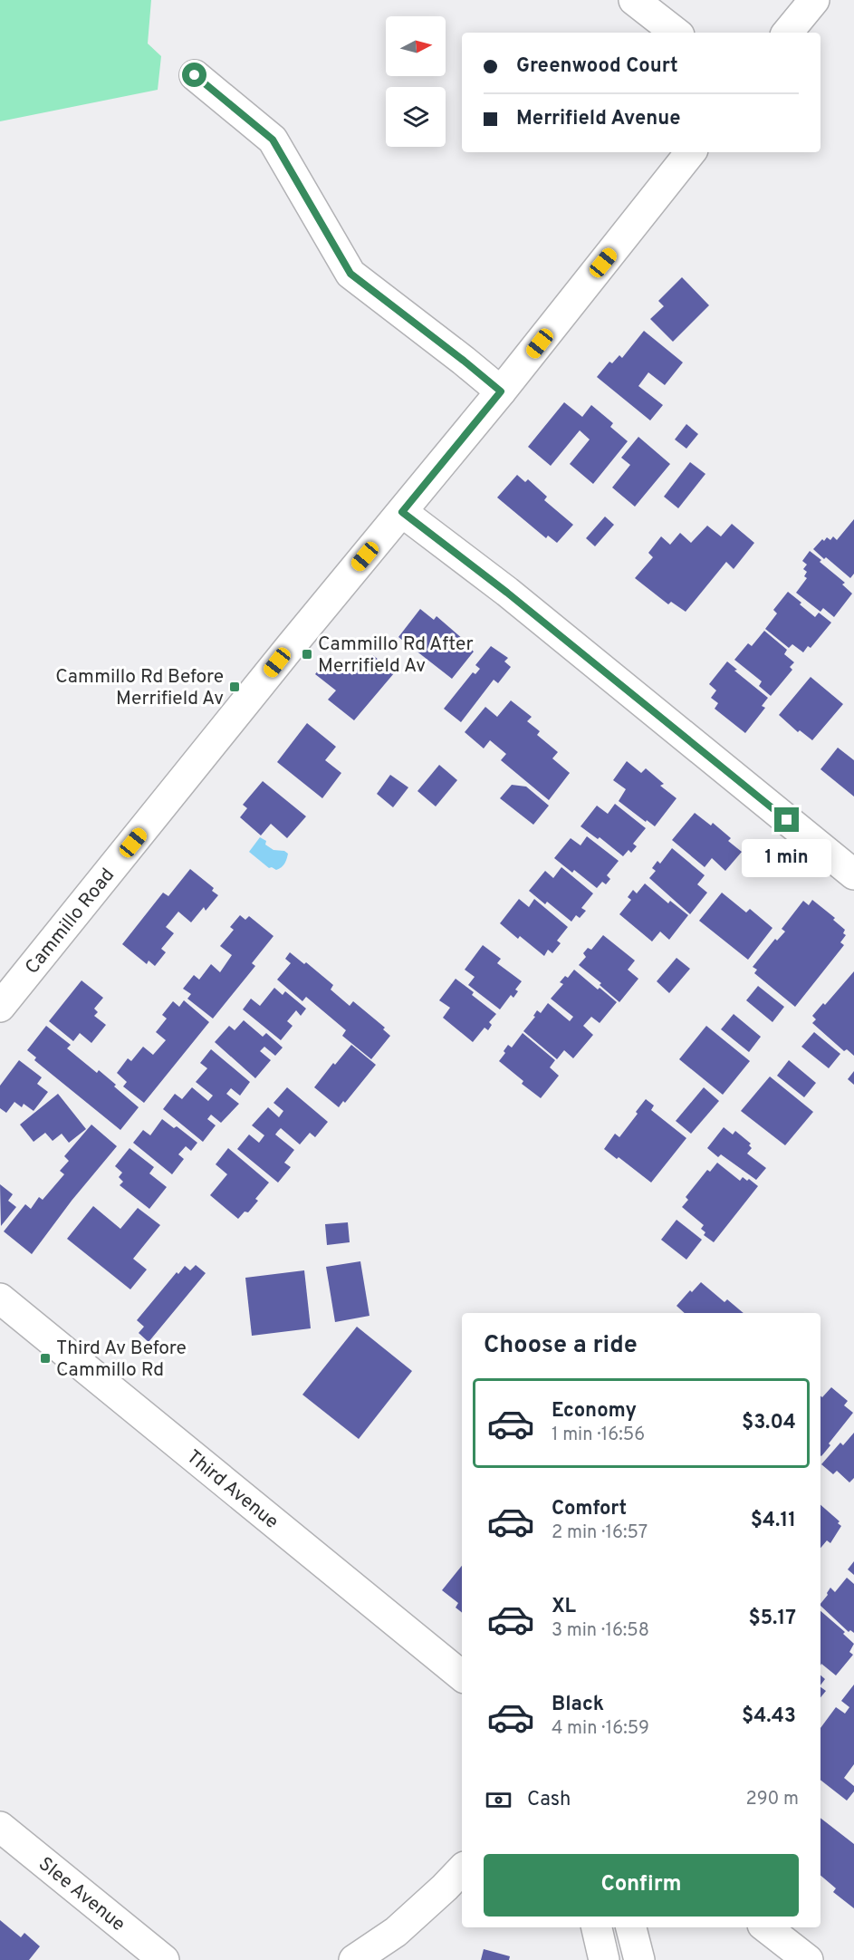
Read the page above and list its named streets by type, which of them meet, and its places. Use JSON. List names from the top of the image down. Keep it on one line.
{"streets":{"main road":["Cammillo Road","Third Avenue","Slee Avenue"]},"places":{"transit":["Cammillo Rd After Merrifield Av","Cammillo Rd Before Merrifield Av","Third Av Before Cammillo Rd"]},"north":"right","page":{"banner":["Greenwood Court","Merrifield Avenue"],"bubble":"1 min","heading":"Choose a ride","list":[{"name":"Economy","note":"1 min · 16:56","value":"$3.04"},{"name":"Comfort","note":"2 min · 16:57","value":"$4.11"},{"name":"XL","note":"3 min · 16:58","value":"$5.17"},{"name":"Black","note":"4 min · 16:59","value":"$4.43"}],"pay":["Cash","290 m"],"buttons":"Confirm"}}
